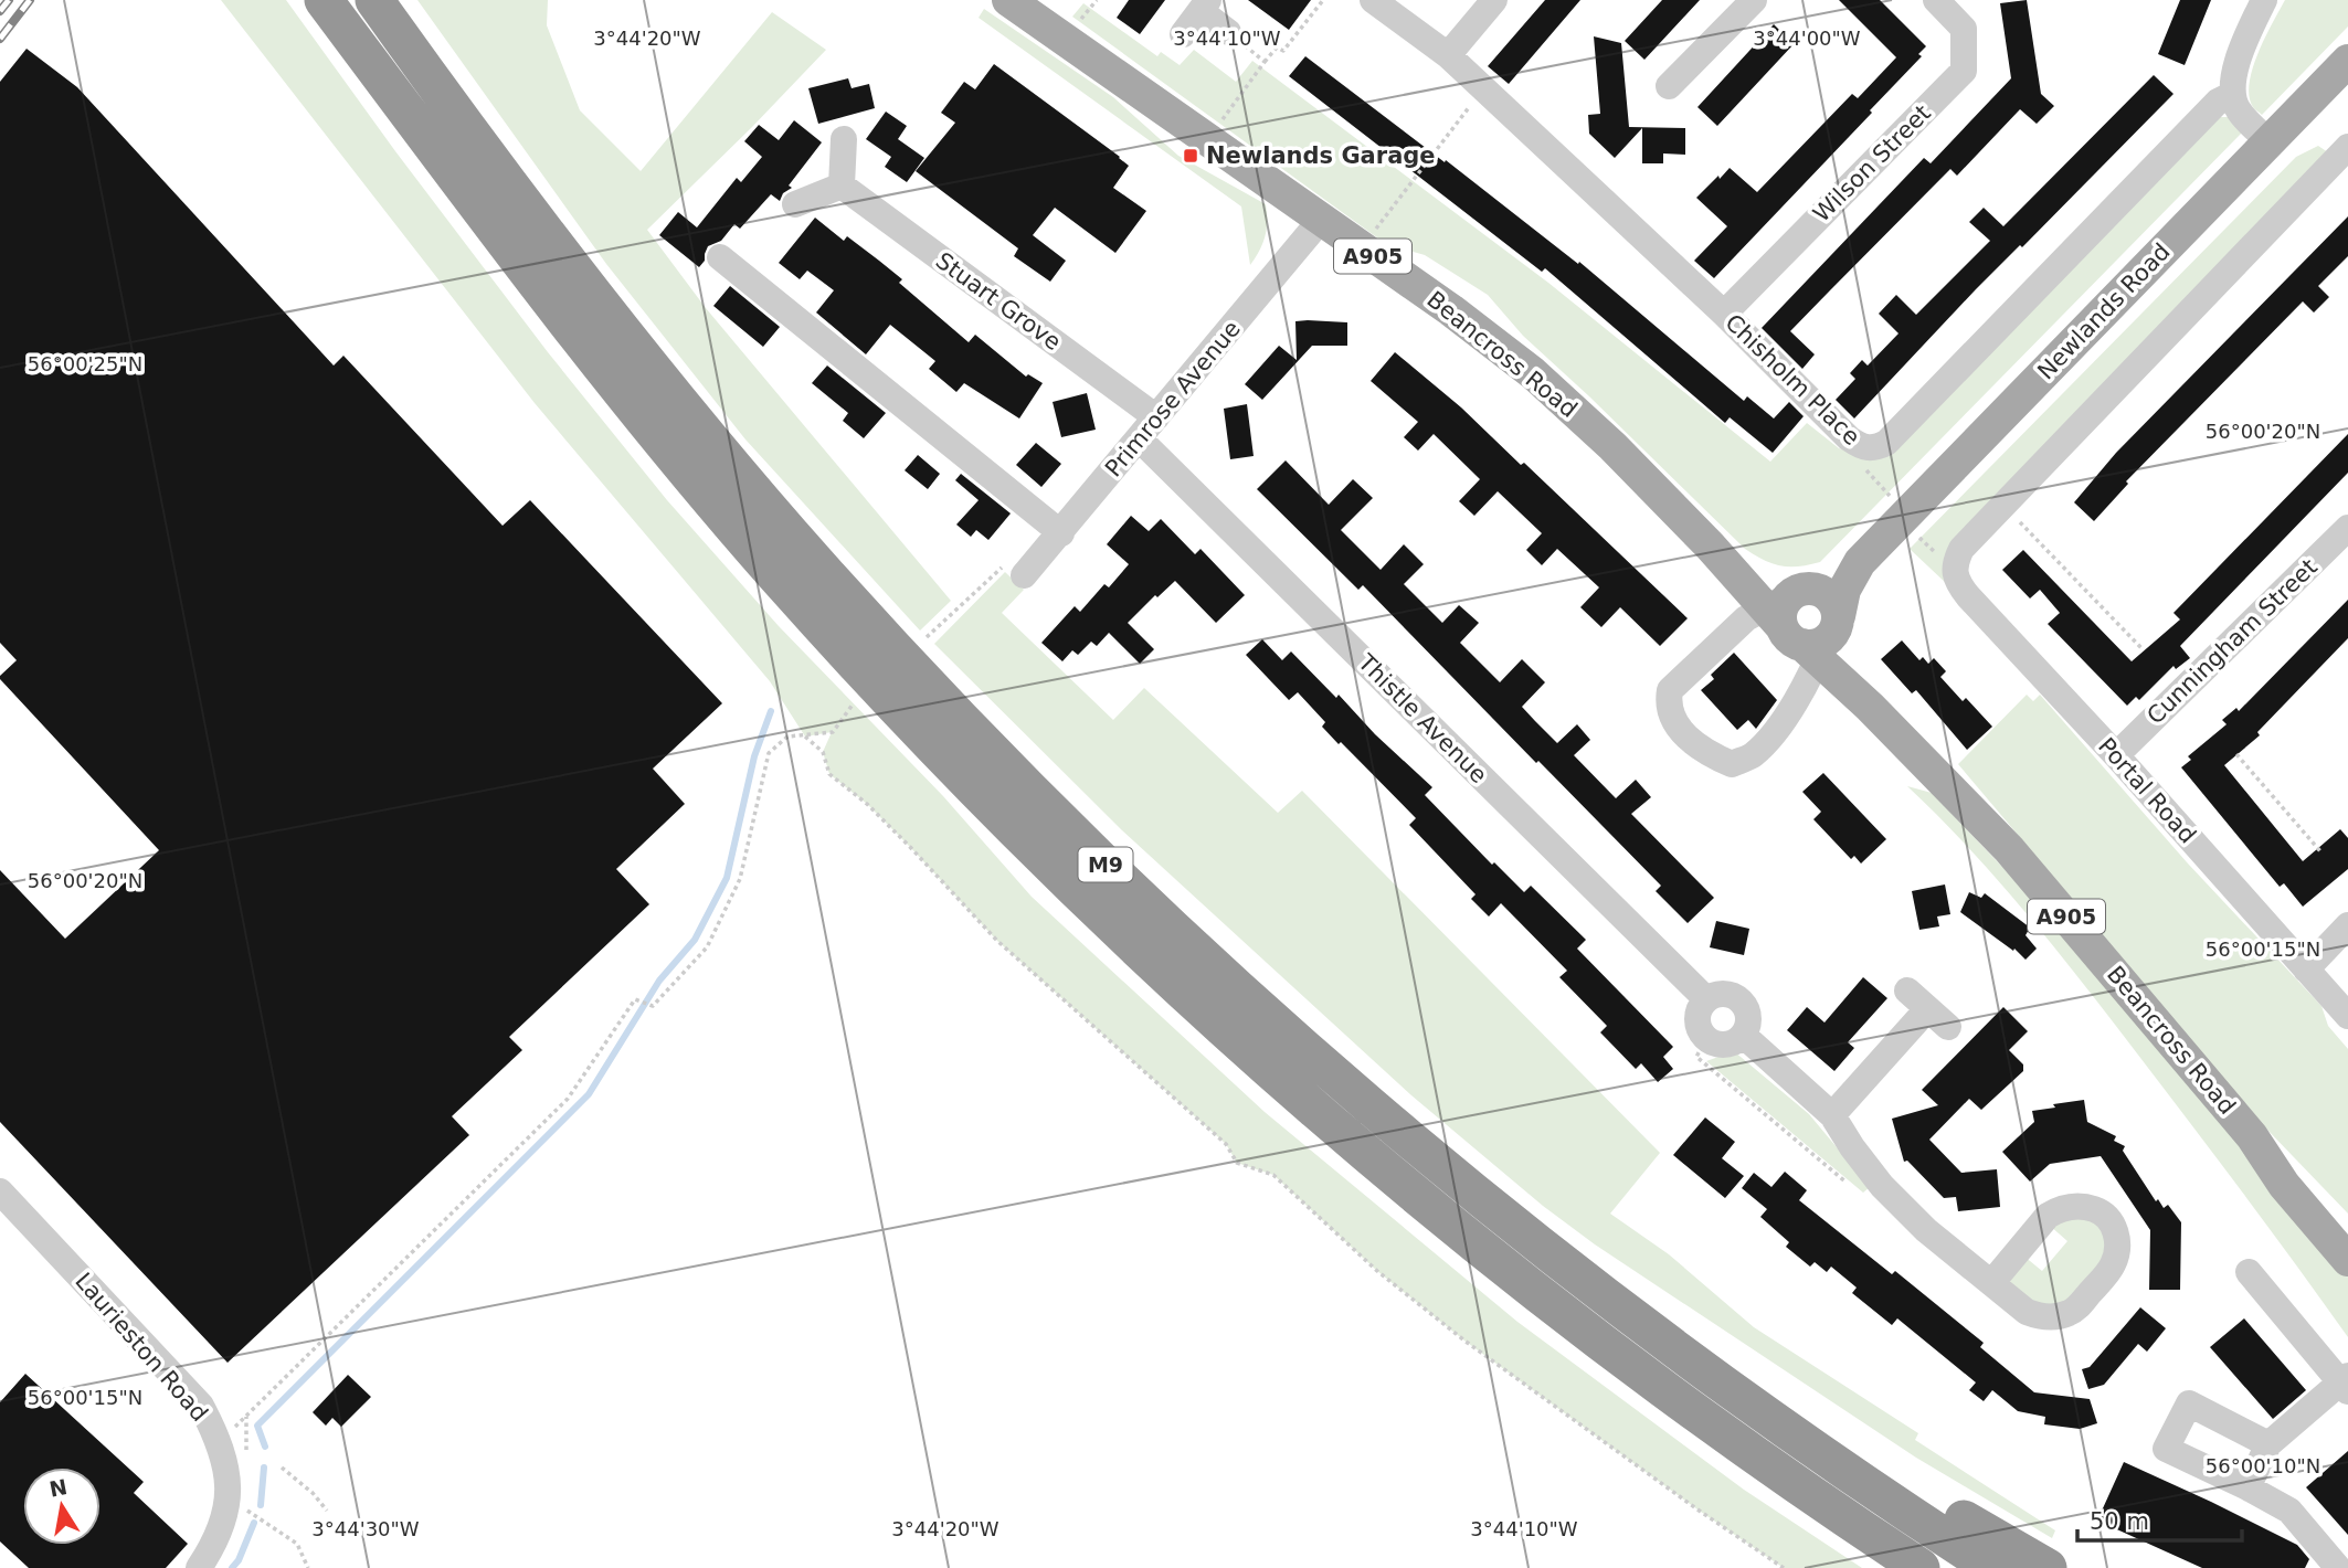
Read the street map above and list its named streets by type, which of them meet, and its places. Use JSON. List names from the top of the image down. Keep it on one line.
{"streets":{"highway":["M9"],"main road":["A905","Newlands Road","Beancross Road"],"street":["Wilson Street","Stuart Grove","Chisholm Place","Primrose Avenue","Cunningham Street","Thistle Avenue","Portal Road","Laurieston Road"]},"crossings":[["Wilson Street","Chisholm Place"],["Stuart Grove","Primrose Avenue"],["Newlands Road","Beancross Road"],["Beancross Road","Primrose Avenue"],["Primrose Avenue","Thistle Avenue"],["Cunningham Street","Portal Road"]],"places":{"transit":["Newlands Garage"]},"scale_bar":"50 m","north":"top","coordinates":["3°44'20\"W","3°44'10\"W","3°44'00\"W","56°00'25\"N","56°00'20\"N","56°00'15\"N","56°00'10\"N","3°44'30\"W"]}
